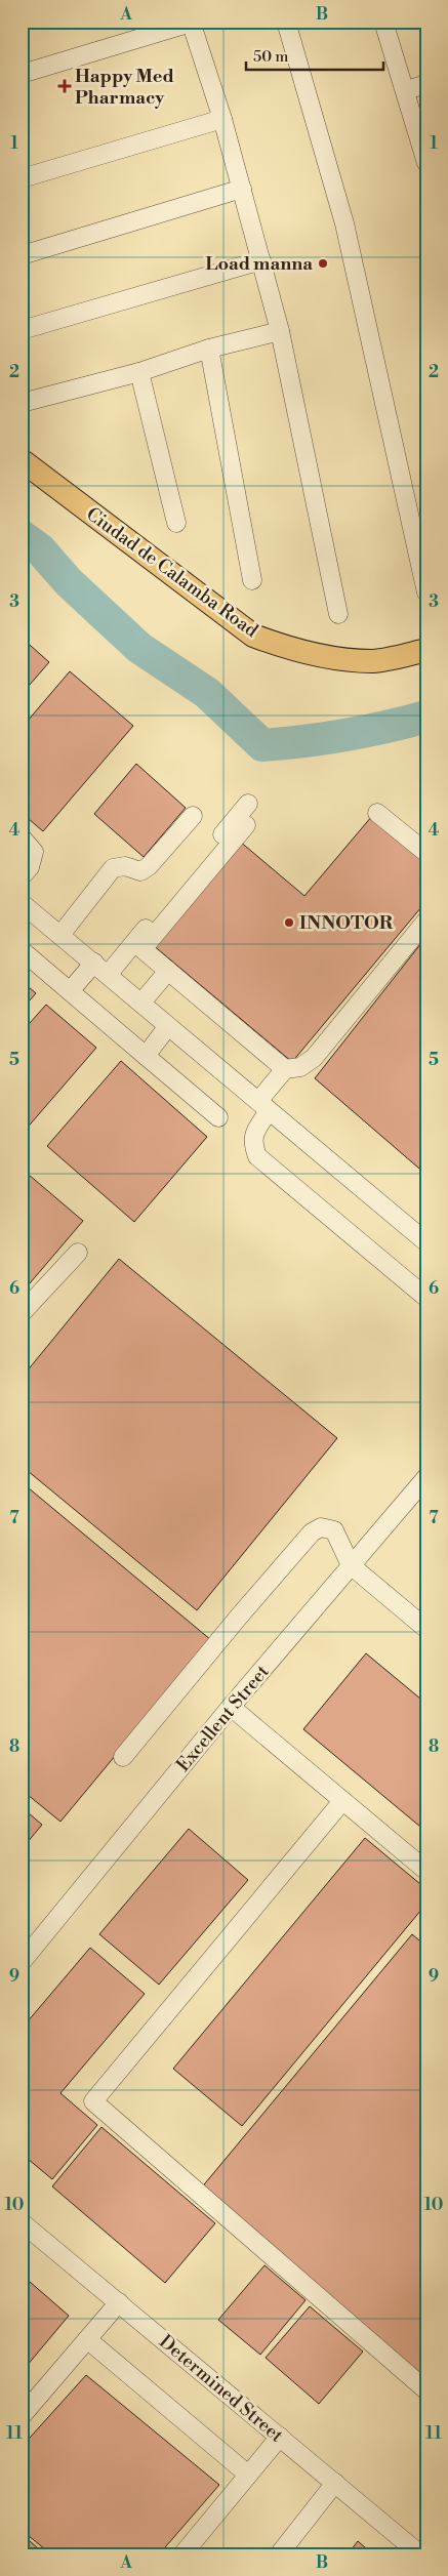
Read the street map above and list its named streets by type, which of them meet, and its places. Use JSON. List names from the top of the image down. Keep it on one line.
{"streets":{"main road":["Ciudad de Calamba Road"],"street":["Excellent Street","Determined Street"]},"places":{"health":["Happy Med Pharmacy"],"other":["Load manna","INNOTOR"]},"scale_bar":"50 m","grid":{"columns":["A","B"],"rows":["1","2","3","4","5","6","7","8","9","10","11"]}}
